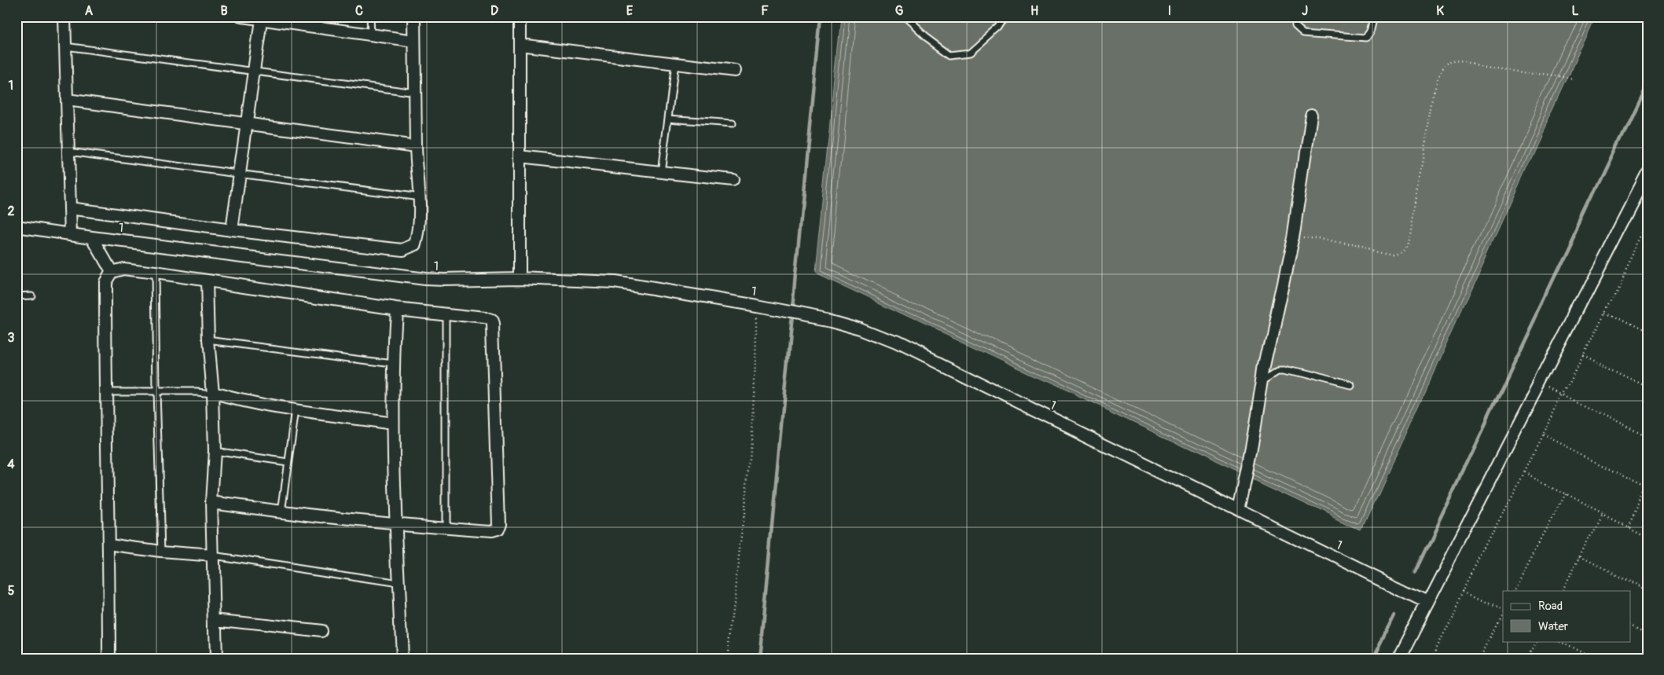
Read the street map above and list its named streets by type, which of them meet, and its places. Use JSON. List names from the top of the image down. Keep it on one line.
{"streets":{"street":["1"]},"legend":["Road","Water"],"grid":{"columns":["A","B","C","D","E","F","G","H","I","J","K","L"],"rows":["1","2","3","4","5"]}}
